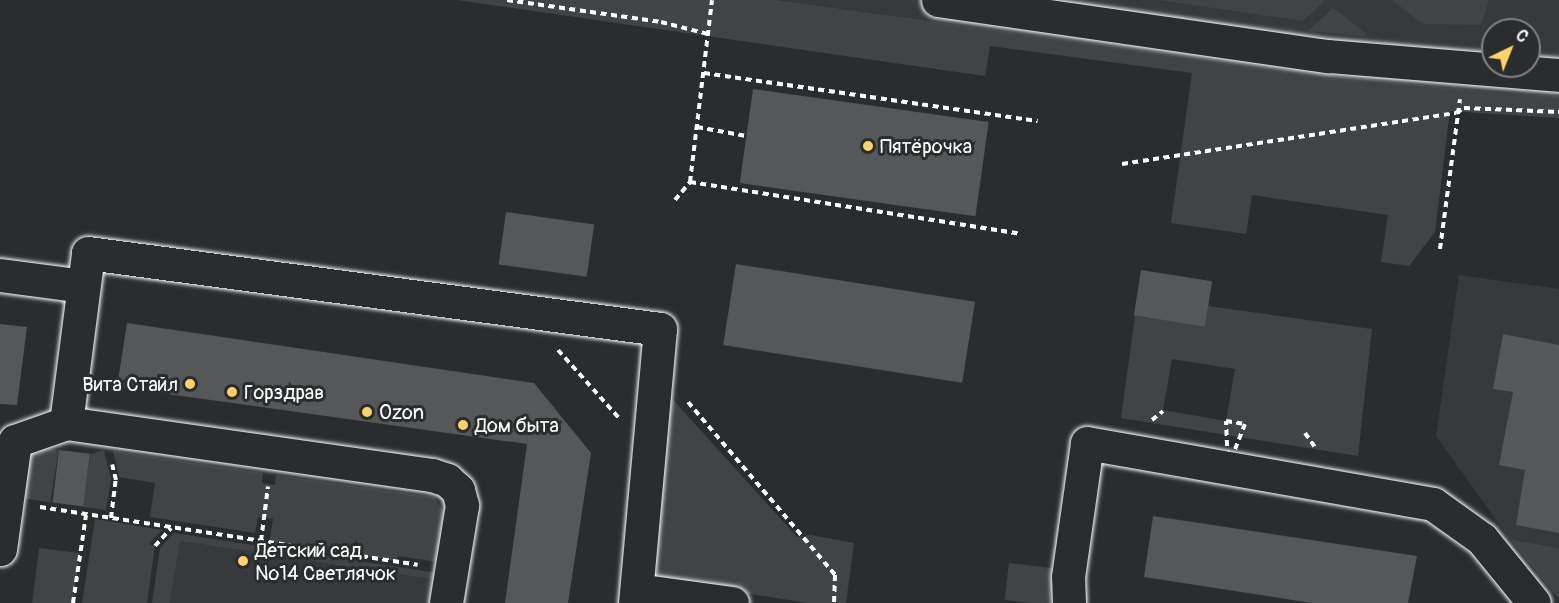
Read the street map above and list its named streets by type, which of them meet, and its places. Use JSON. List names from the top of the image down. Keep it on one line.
{"places":["Пятёрочка","Вита Стайл","Горздрав","Ozon","Дом быта","Детский сад №14 Светлячок"],"north":"top right"}
